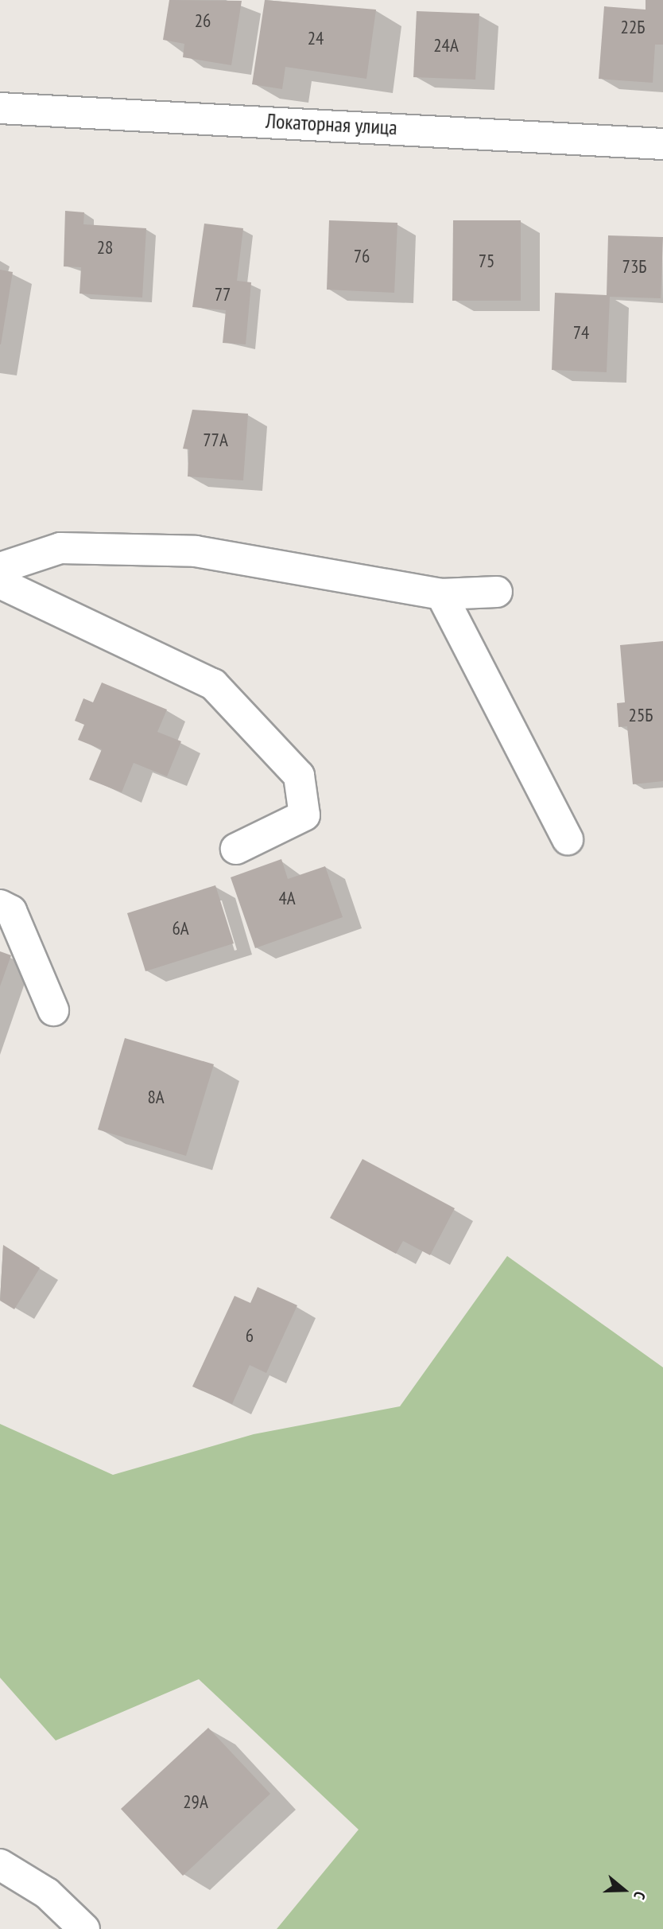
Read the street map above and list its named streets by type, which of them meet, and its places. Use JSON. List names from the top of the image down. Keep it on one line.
{"streets":{"street":["Локаторная улица"]},"house_numbers":["26","22Б","24","24А","28","76","75","73Б","77","74","77А","25Б","4А","6А","8А","6","29А"],"north":"right"}
